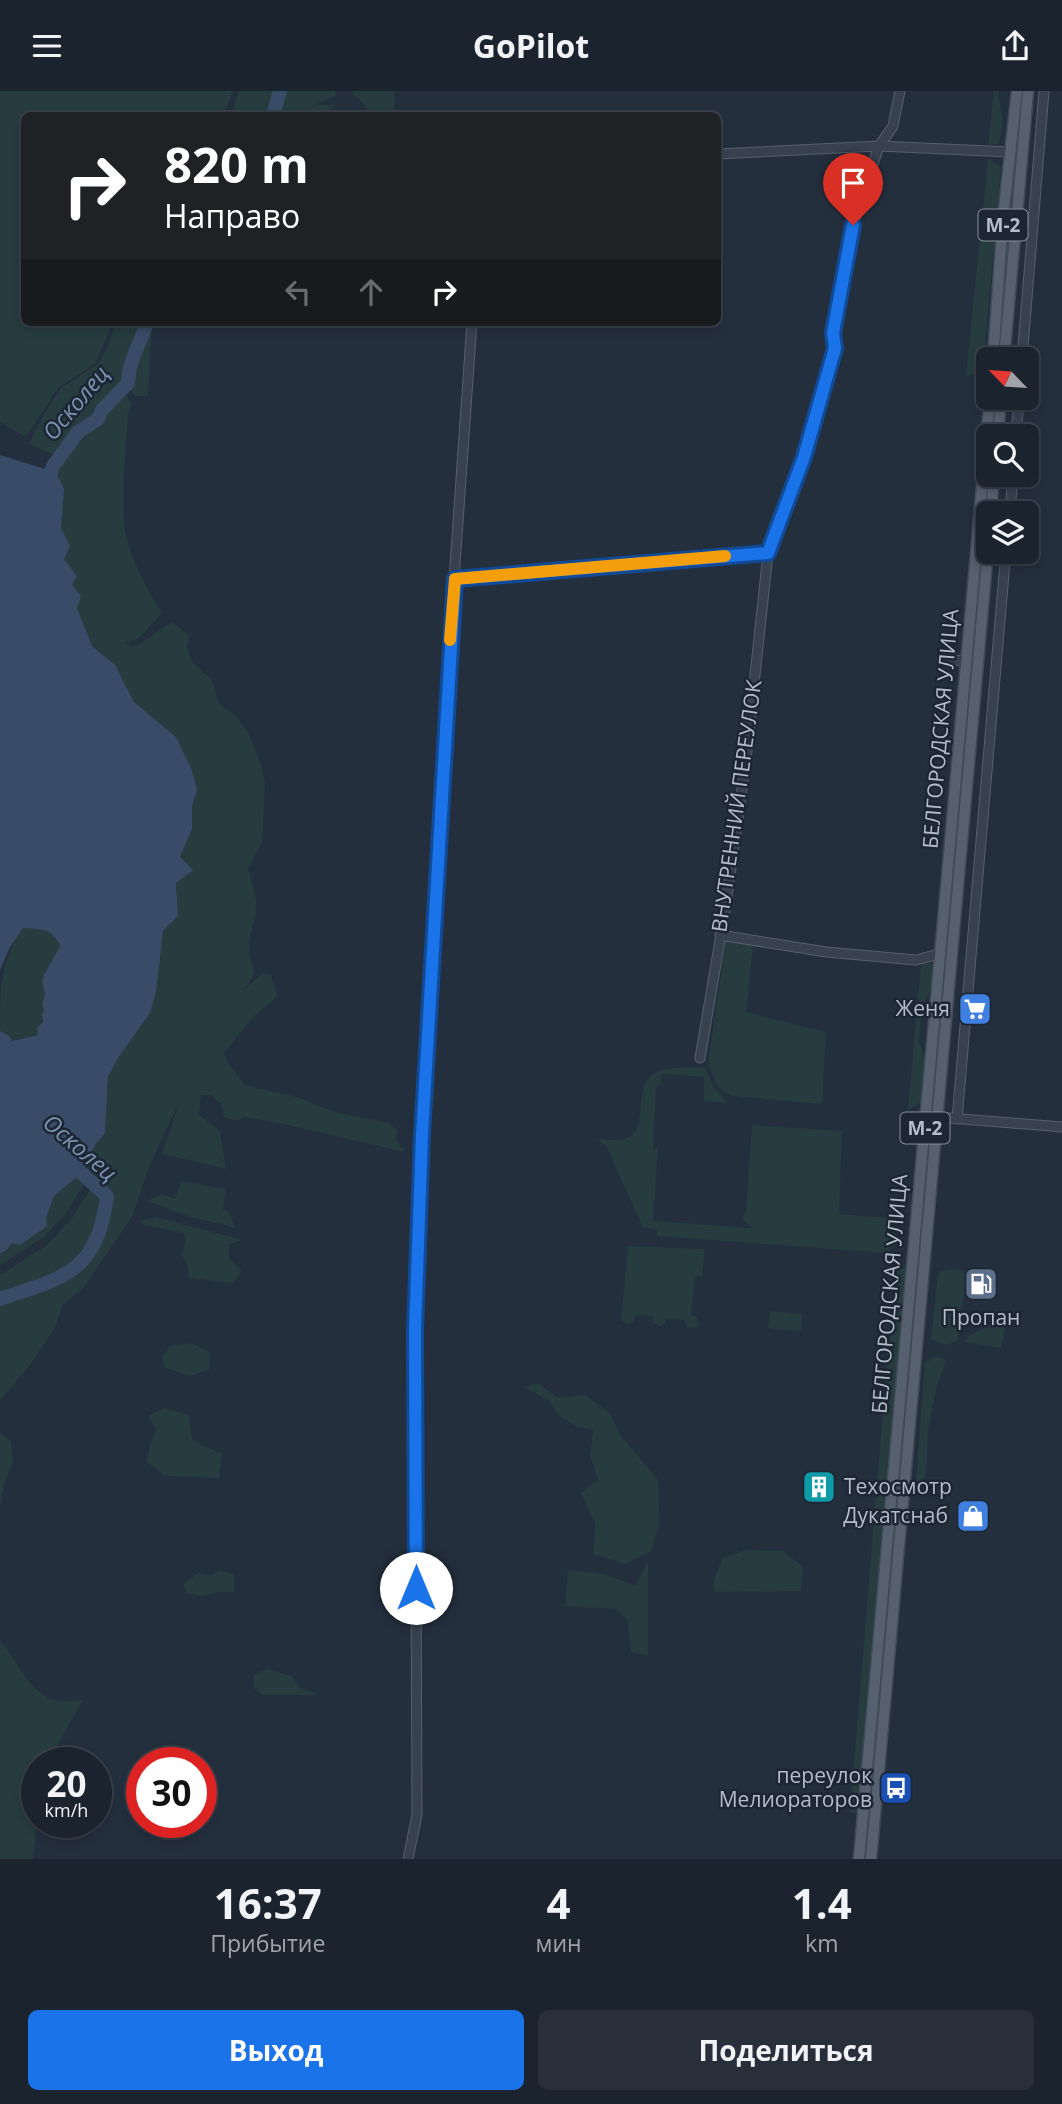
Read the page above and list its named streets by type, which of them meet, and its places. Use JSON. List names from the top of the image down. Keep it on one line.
{"streets":{"main road":["М-2","БЕЛГОРОДСКАЯ УЛИЦА"],"street":["ВНУТРЕННИЙ ПЕРЕУЛОК"]},"water":["Осколец"],"places":{"supermarket":["Женя"],"fuel station":["Пропан"],"building":["Техосмотр"],"shop":["Дукатснаб"],"bus stop":["переулок Мелиораторов"]},"north":"top left","page":{"header":"GoPilot","turn":["820 m","Направо"],"speed":"20 km/h","limit":"30","eta":["16:37","Прибытие","4","мин","1.4","km"],"buttons":["Выход","Поделиться"]}}
